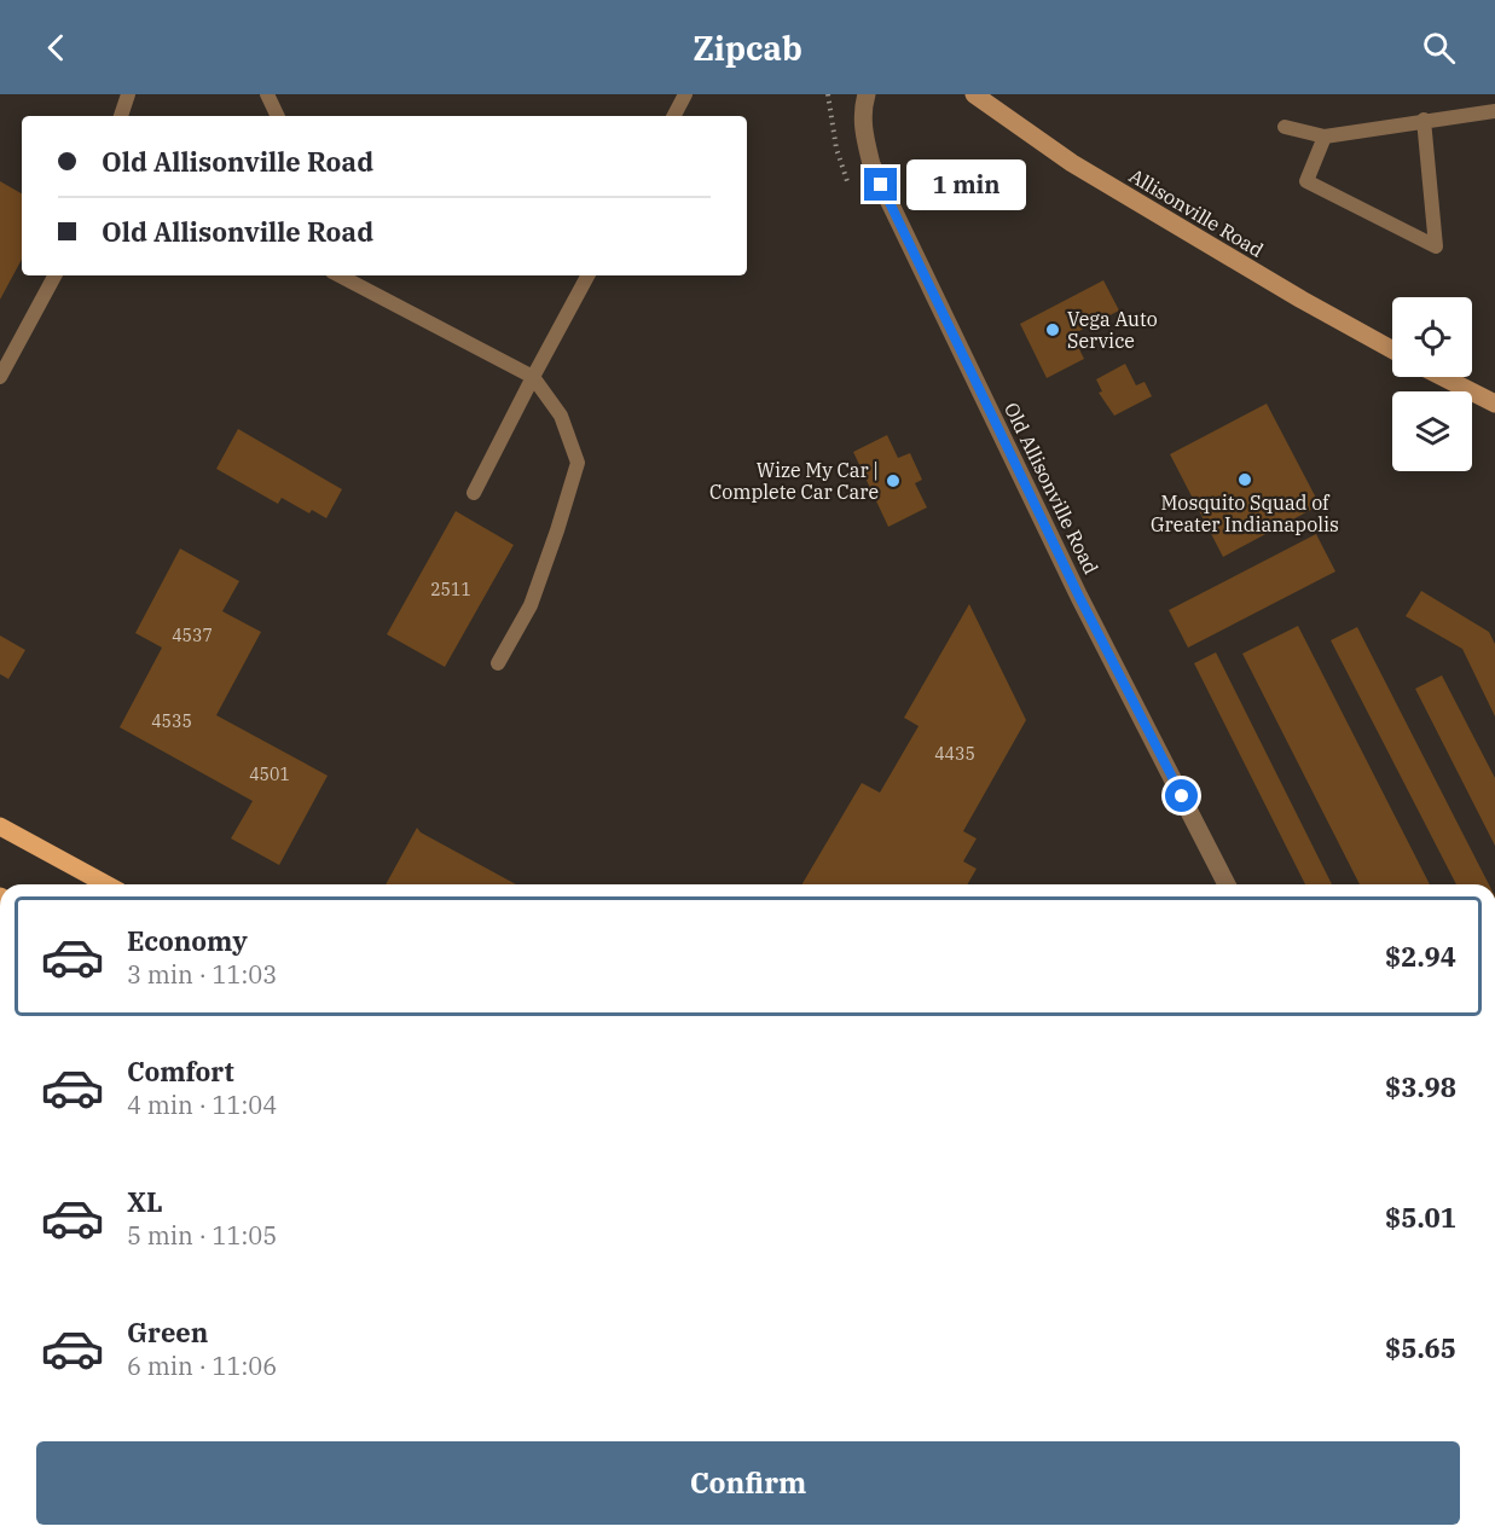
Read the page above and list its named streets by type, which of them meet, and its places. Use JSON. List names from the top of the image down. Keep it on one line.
{"streets":{"main road":["Allisonville Road"],"street":["Old Allisonville Road"]},"places":["Vega Auto Service","Mosquito Squad of Greater Indianapolis","Wize My Car | Complete Car Care"],"house_numbers":["2511","4537","4535","4435","4501"],"page":{"header":"Zipcab","banner":["Old Allisonville Road","Old Allisonville Road"],"bubble":"1 min","list":[{"name":"Economy","note":"3 min · 11:03","value":"$2.94"},{"name":"Comfort","note":"4 min · 11:04","value":"$3.98"},{"name":"XL","note":"5 min · 11:05","value":"$5.01"},{"name":"Green","note":"6 min · 11:06","value":"$5.65"}],"buttons":"Confirm"}}
